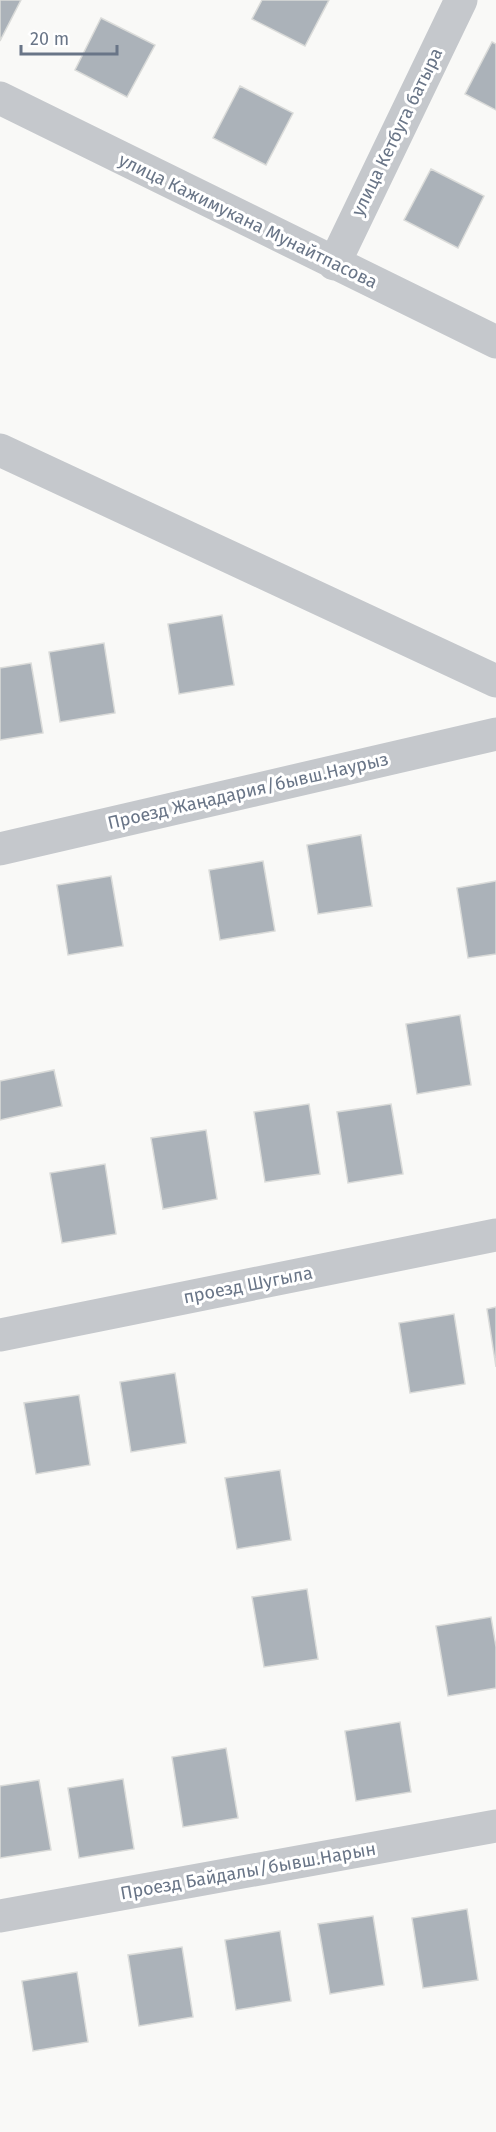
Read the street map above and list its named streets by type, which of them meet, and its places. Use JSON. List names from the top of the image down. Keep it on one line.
{"streets":{"street":["улица Кетбуга батыра","улица Кажимукана Мунайтпасова","Проезд Жаңадария/бывш.Наурыз","проезд Шугыла","Проезд Байдалы/бывш.Нарын"]},"crossings":[["улица Кетбуга батыра","улица Кажимукана Мунайтпасова"]],"scale_bar":"20 m"}
